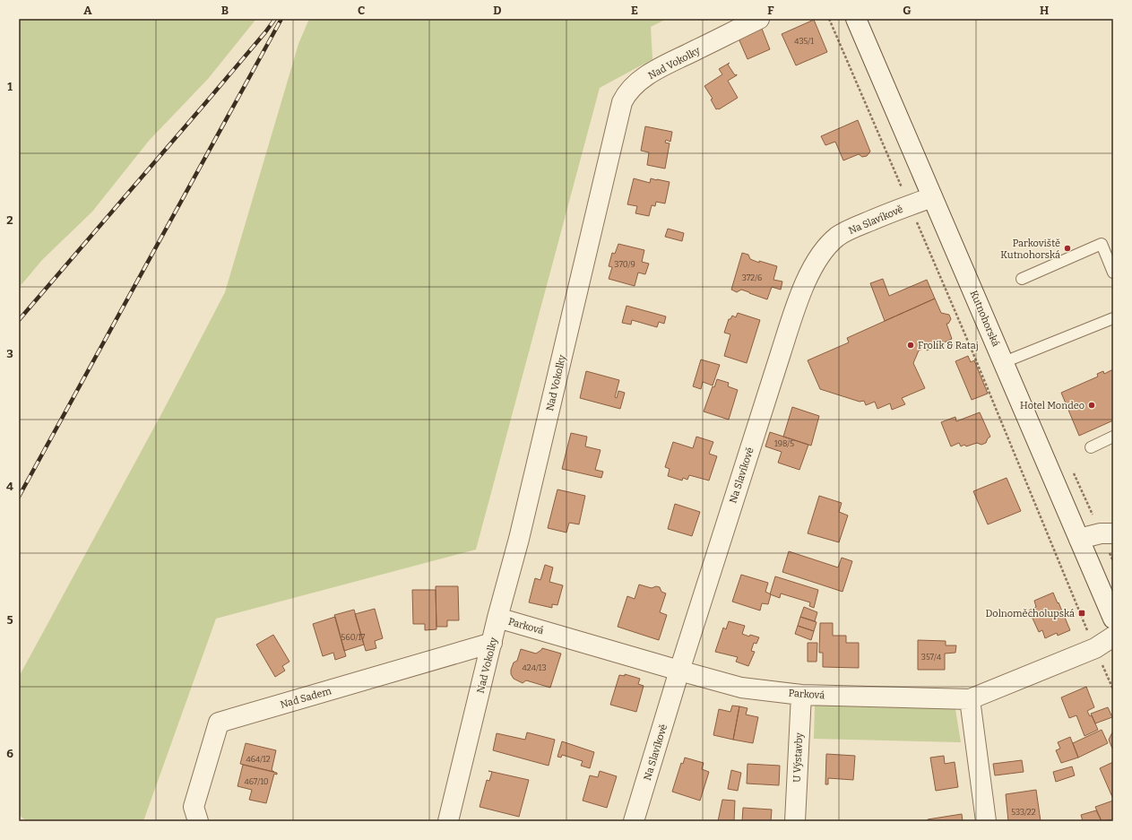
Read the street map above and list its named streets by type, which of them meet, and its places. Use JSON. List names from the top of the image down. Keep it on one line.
{"streets":{"street":["Nad Vokolky","Na Slavíkově","Kutnohorská","Parková","Nad Sadem","U Výstavby"]},"crossings":[["Nad Vokolky","Parková"],["Nad Vokolky","Nad Sadem"],["Na Slavíkově","Kutnohorská"],["Na Slavíkově","Parková"],["Parková","U Výstavby"]],"places":{"other":["Parkoviště Kutnohorská","Frolík & Rataj","Hotel Mondeo"],"transit":["Dolnoměcholupská"]},"house_numbers":["435/1","370/9","372/6","198/5","560/17","357/4","424/13","464/12","467/10","533/22"],"grid":{"columns":["A","B","C","D","E","F","G","H"],"rows":["1","2","3","4","5","6"]}}
